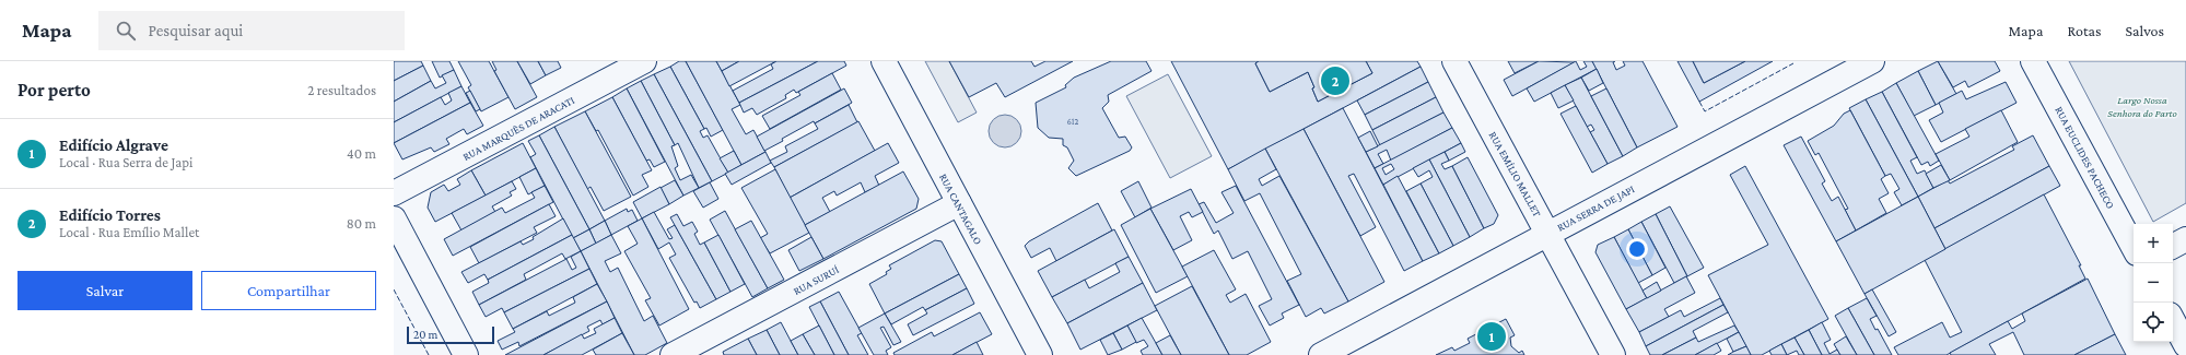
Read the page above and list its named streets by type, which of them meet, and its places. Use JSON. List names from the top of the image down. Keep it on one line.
{"streets":{"street":["RUA MARQUÊS DE ARACATI","RUA EUCLIDES PACHECO","RUA EMÍLIO MALLET","RUA SERRA DE JAPI","RUA CANTAGALO","RUA SURUÍ"]},"crossings":[["RUA EMÍLIO MALLET","RUA SERRA DE JAPI"],["RUA CANTAGALO","RUA SURUÍ"]],"parks":["Largo Nossa Senhora do Parto"],"house_numbers":["612"],"scale_bar":"20 m","page":{"header":"Mapa","search":"Pesquisar aqui","nav":["Mapa","Rotas","Salvos"],"heading":["Por perto","2 resultados"],"pins":["2","1"],"list":[{"mark":"1","name":"Edifício Algrave","note":"Local · Rua Serra de Japi","value":"40 m"},{"mark":"2","name":"Edifício Torres","note":"Local · Rua Emílio Mallet","value":"80 m"}],"map_buttons":["+","−"],"buttons":["Salvar","Compartilhar"],"scale":"20 m"}}
